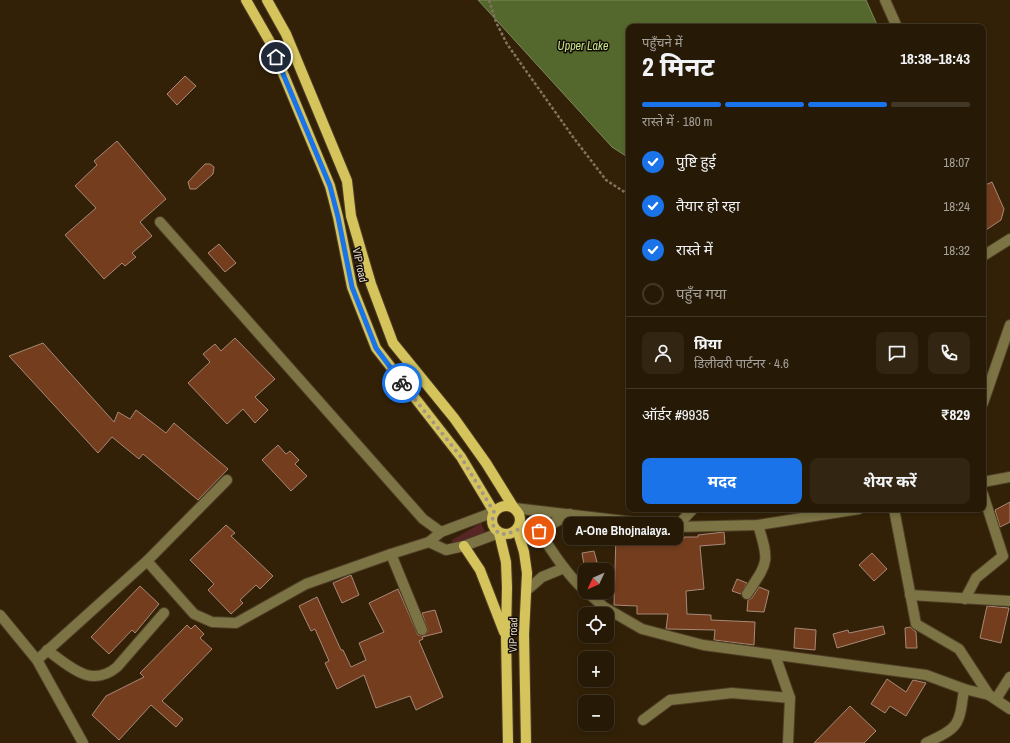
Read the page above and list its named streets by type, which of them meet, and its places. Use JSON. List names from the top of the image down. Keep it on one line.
{"streets":{"main road":["VIP road"]},"water":["Upper Lake"],"places":["A-One Bhojnalaya."],"north":"bottom left","page":{"heading":["2 मिनट","पहुँचने में","18:38–18:43"],"panel":["प्रिया","डिलीवरी पार्टनर · 4.6","ऑर्डर #9935","₹829"],"bar":"रास्ते में · 180 m","list":[["पुष्टि हुई","18:07"],["तैयार हो रहा","18:24"],["रास्ते में","18:32"],"पहुँच गया"],"buttons":["मदद","शेयर करें"],"bubble":"A-One Bhojnalaya.","map_buttons":["+","−"]}}
